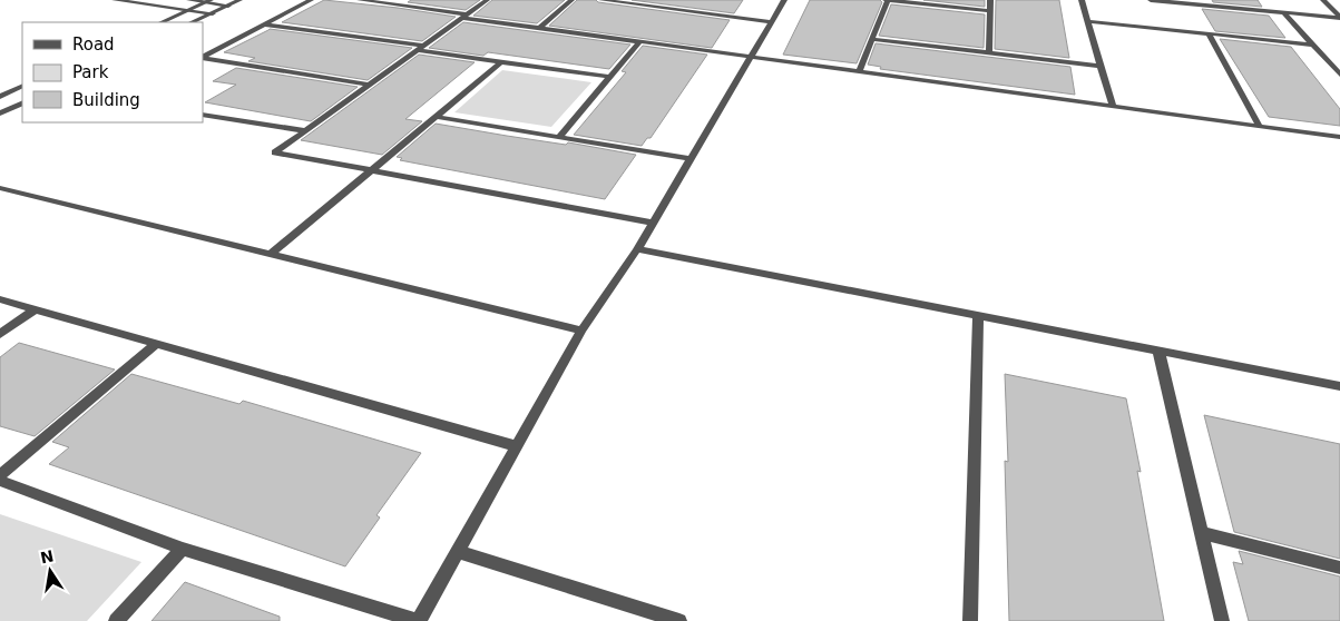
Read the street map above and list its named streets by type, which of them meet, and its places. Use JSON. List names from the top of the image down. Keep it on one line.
{"legend":["Road","Park","Building"],"north":"top"}
